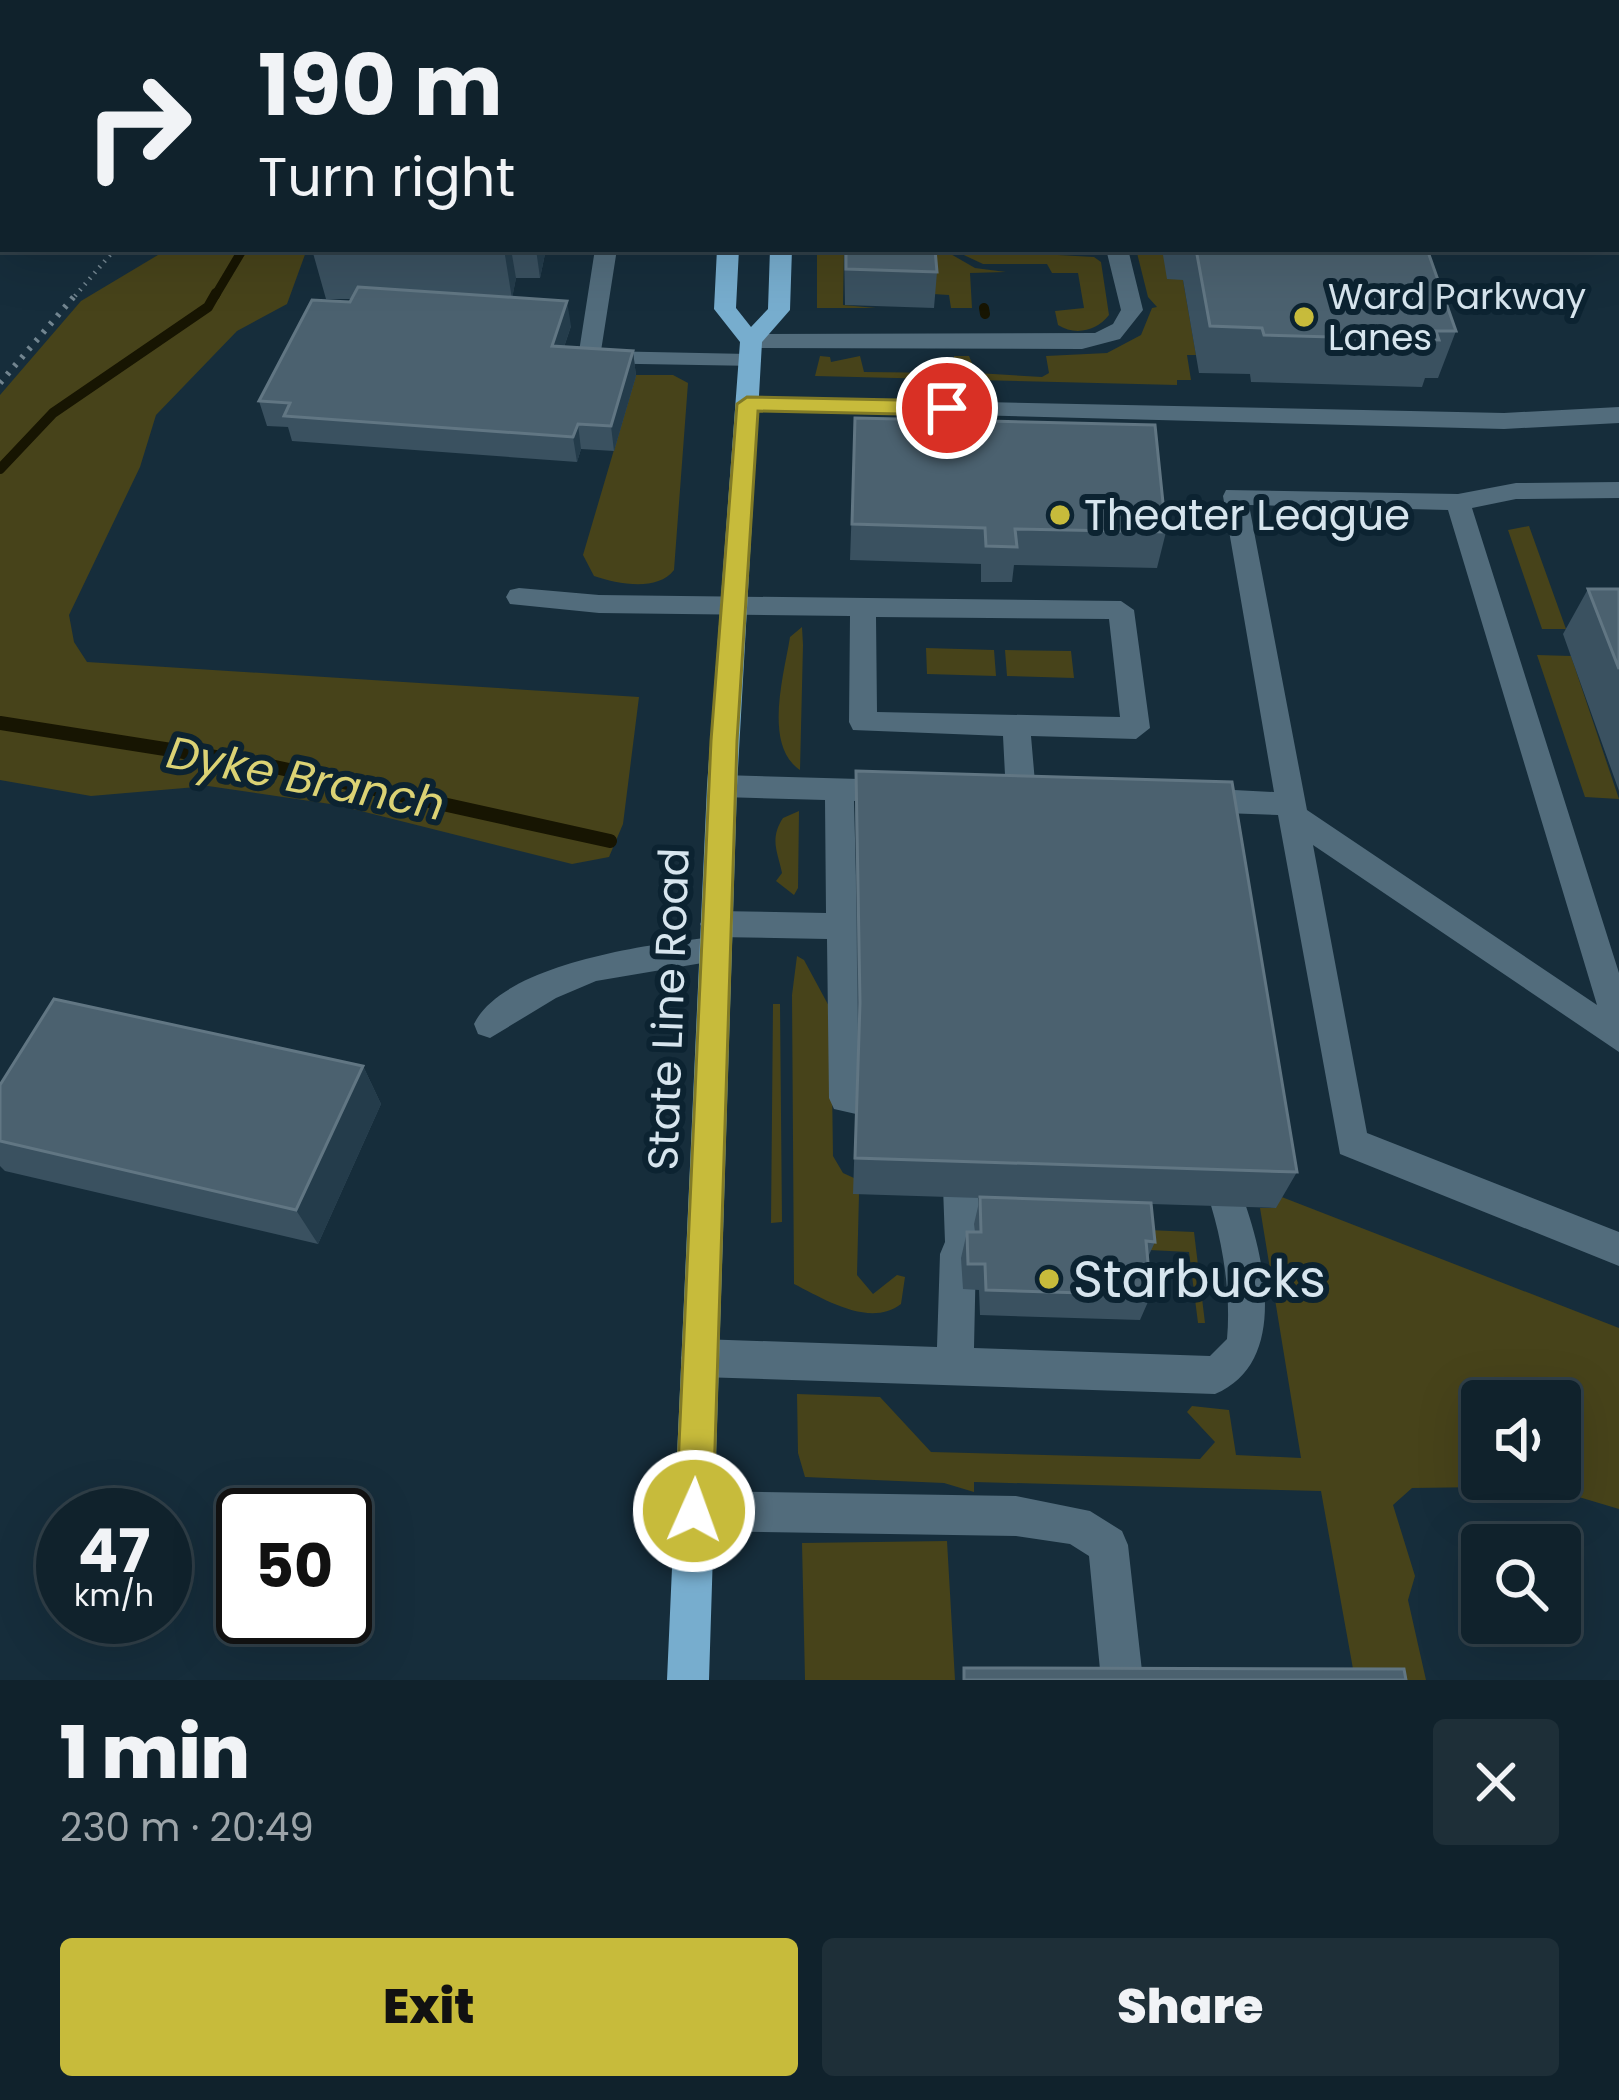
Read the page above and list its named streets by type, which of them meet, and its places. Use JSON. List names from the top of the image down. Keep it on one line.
{"streets":{"main road":["State Line Road"]},"water":["Dyke Branch"],"places":["Ward Parkway Lanes","Theater League","Starbucks"],"page":{"turn":["190 m","Turn right"],"speed":"47 km/h","limit":"50","heading":["1 min","230 m · 20:49"],"buttons":["Exit","Share"]}}
